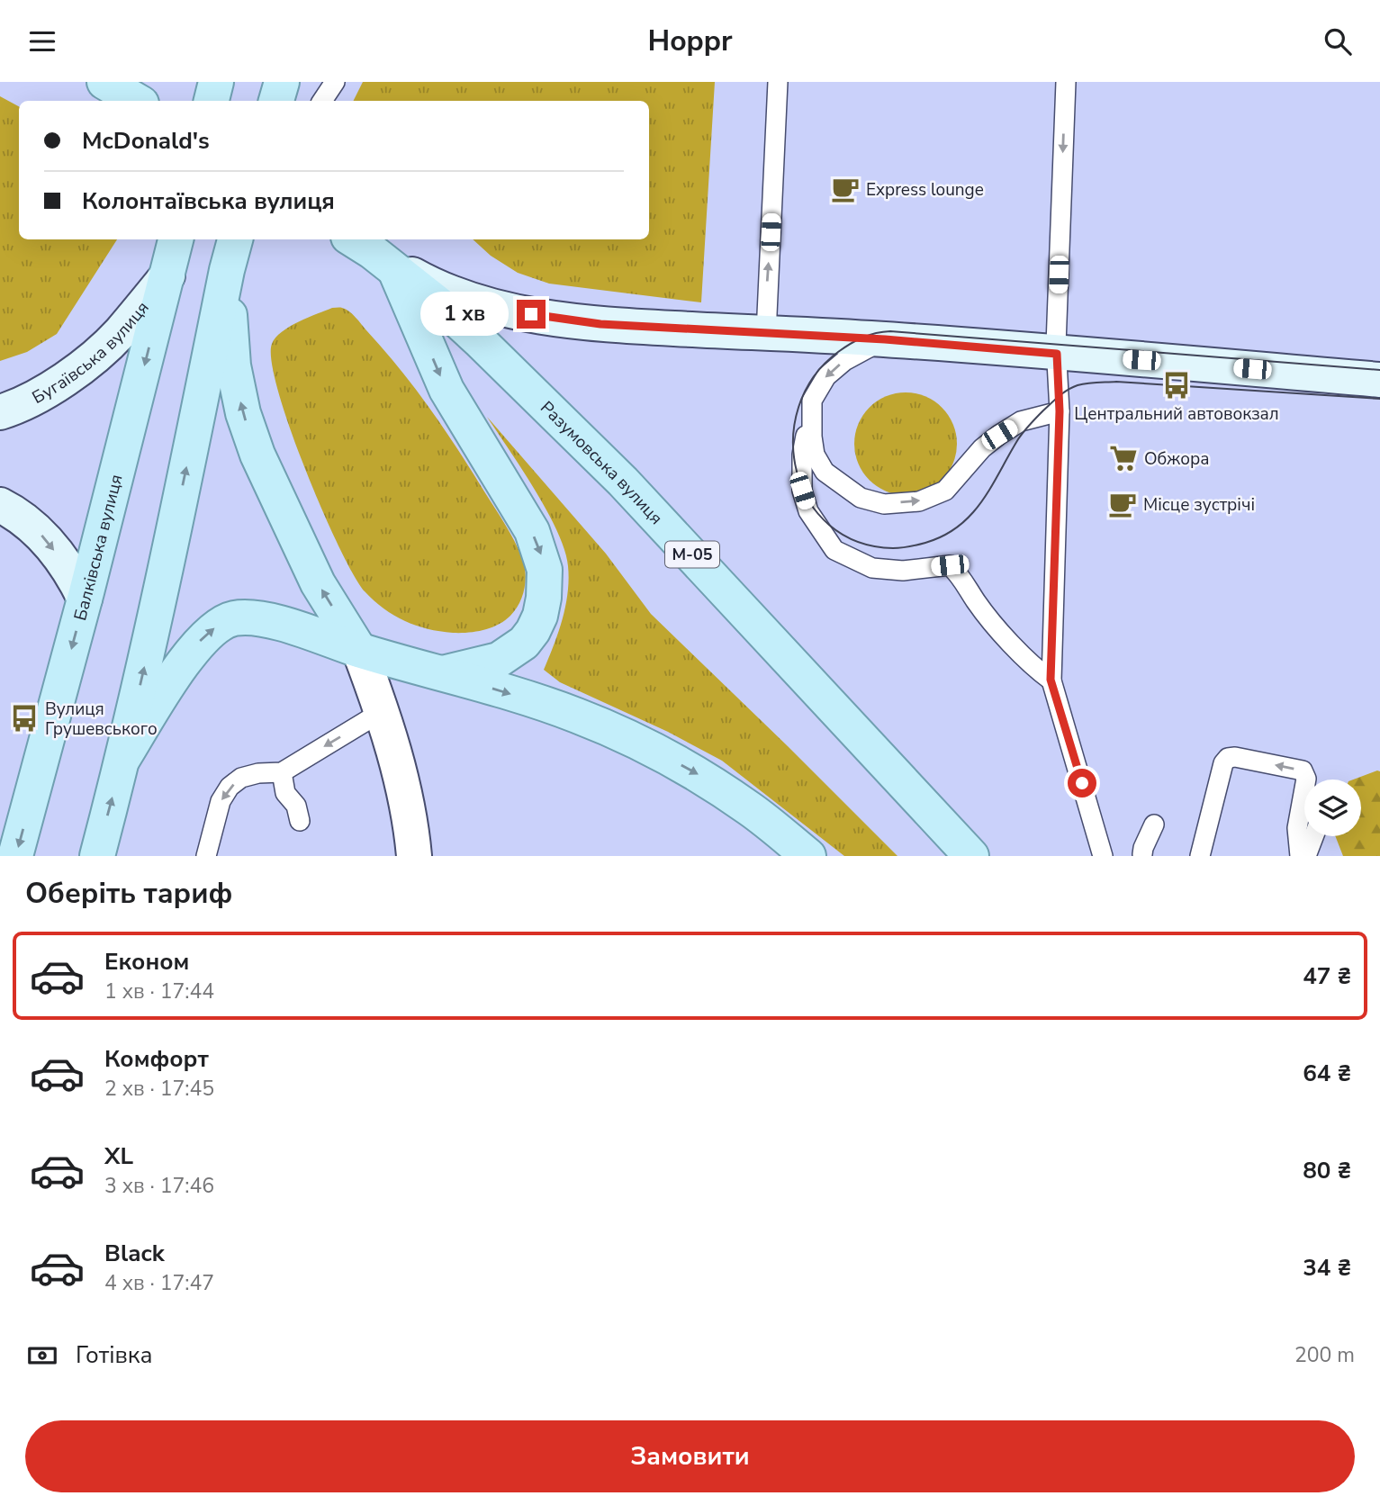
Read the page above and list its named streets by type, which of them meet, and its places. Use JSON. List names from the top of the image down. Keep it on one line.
{"streets":{"main road":["Бугаївська вулиця","Разумовська вулиця","Балківська вулиця","М-05"]},"crossings":[["Бугаївська вулиця","Балківська вулиця"]],"places":{"cafe":["Express lounge","Місце зустрічі"],"bus stop":["Центральний автовокзал","Вулиця Грушевського"],"supermarket":["Обжора"]},"page":{"header":"Hoppr","banner":["McDonald's","Колонтаївська вулиця"],"bubble":"1 хв","heading":"Оберіть тариф","list":[{"name":"Економ","note":"1 хв · 17:44","value":"47 ₴"},{"name":"Комфорт","note":"2 хв · 17:45","value":"64 ₴"},{"name":"XL","note":"3 хв · 17:46","value":"80 ₴"},{"name":"Black","note":"4 хв · 17:47","value":"34 ₴"}],"pay":["Готівка","200 m"],"buttons":"Замовити"}}
